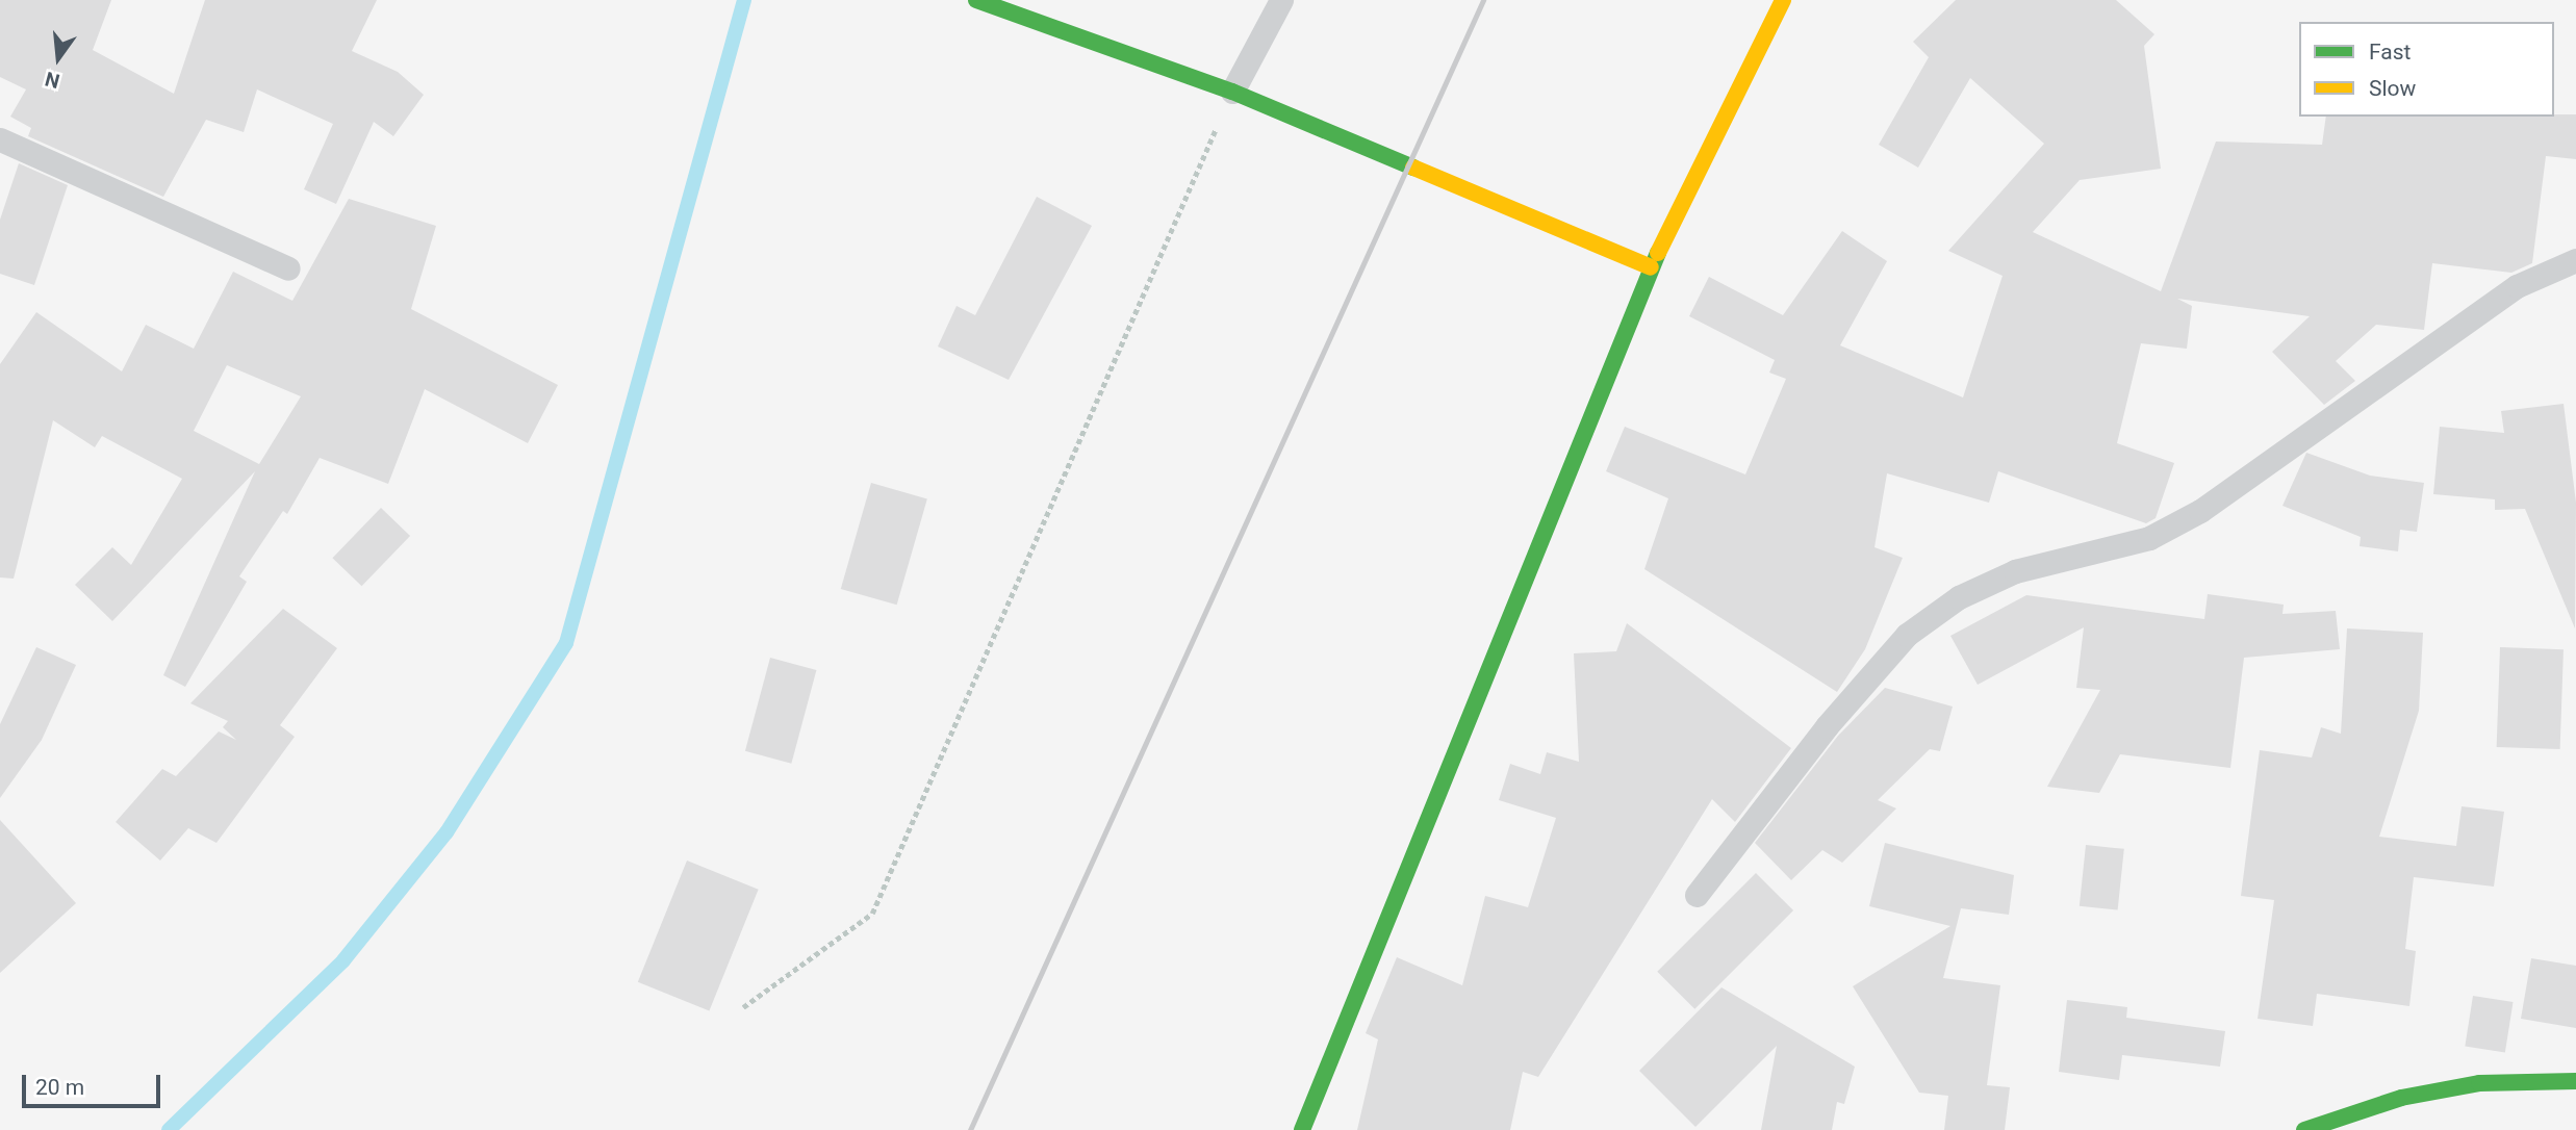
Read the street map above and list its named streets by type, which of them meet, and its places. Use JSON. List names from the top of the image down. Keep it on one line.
{"legend":["Fast","Slow"],"scale_bar":"20 m","north":"bottom"}
